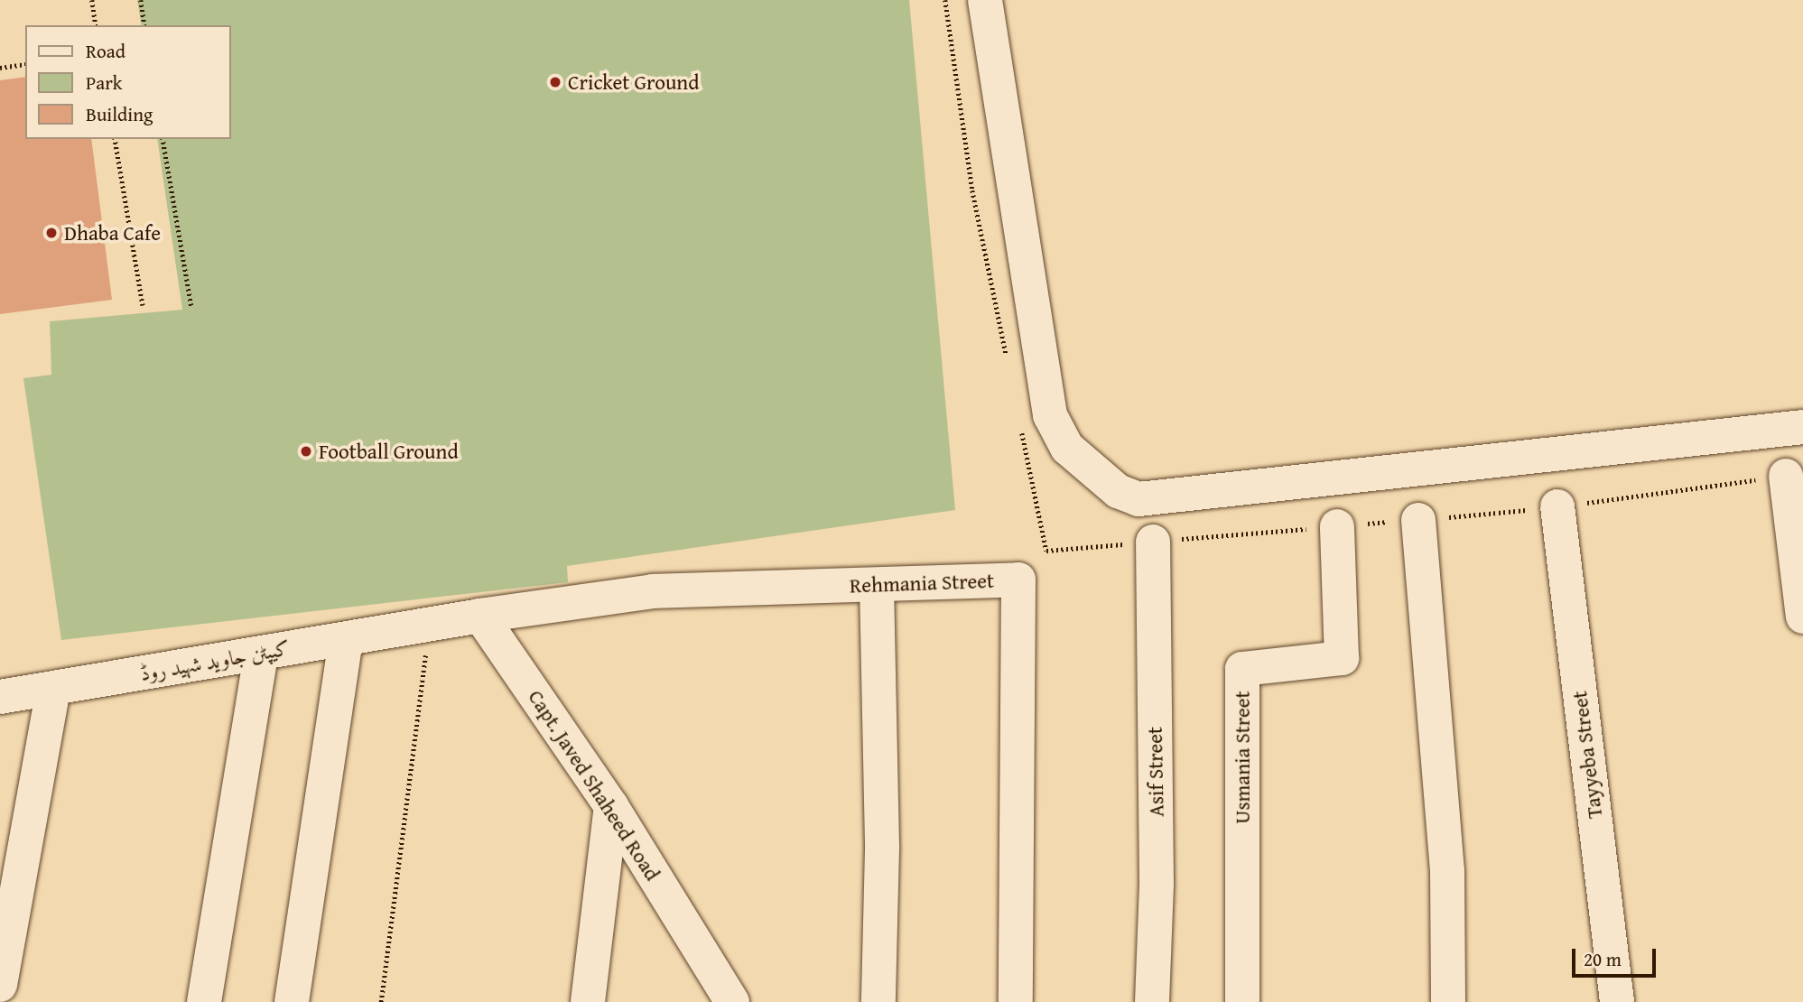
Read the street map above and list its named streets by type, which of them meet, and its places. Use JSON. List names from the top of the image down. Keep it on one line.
{"streets":{"street":["Rehmania Street","کیپٹن جاوید شہید روڈ","Tayyeba Street","Usmania Street","Asif Street","Capt. Javed Shaheed Road"]},"crossings":[["Rehmania Street","Capt. Javed Shaheed Road"]],"places":["Cricket Ground","Dhaba Cafe","Football Ground"],"legend":["Road","Park","Building"],"scale_bar":"20 m"}
